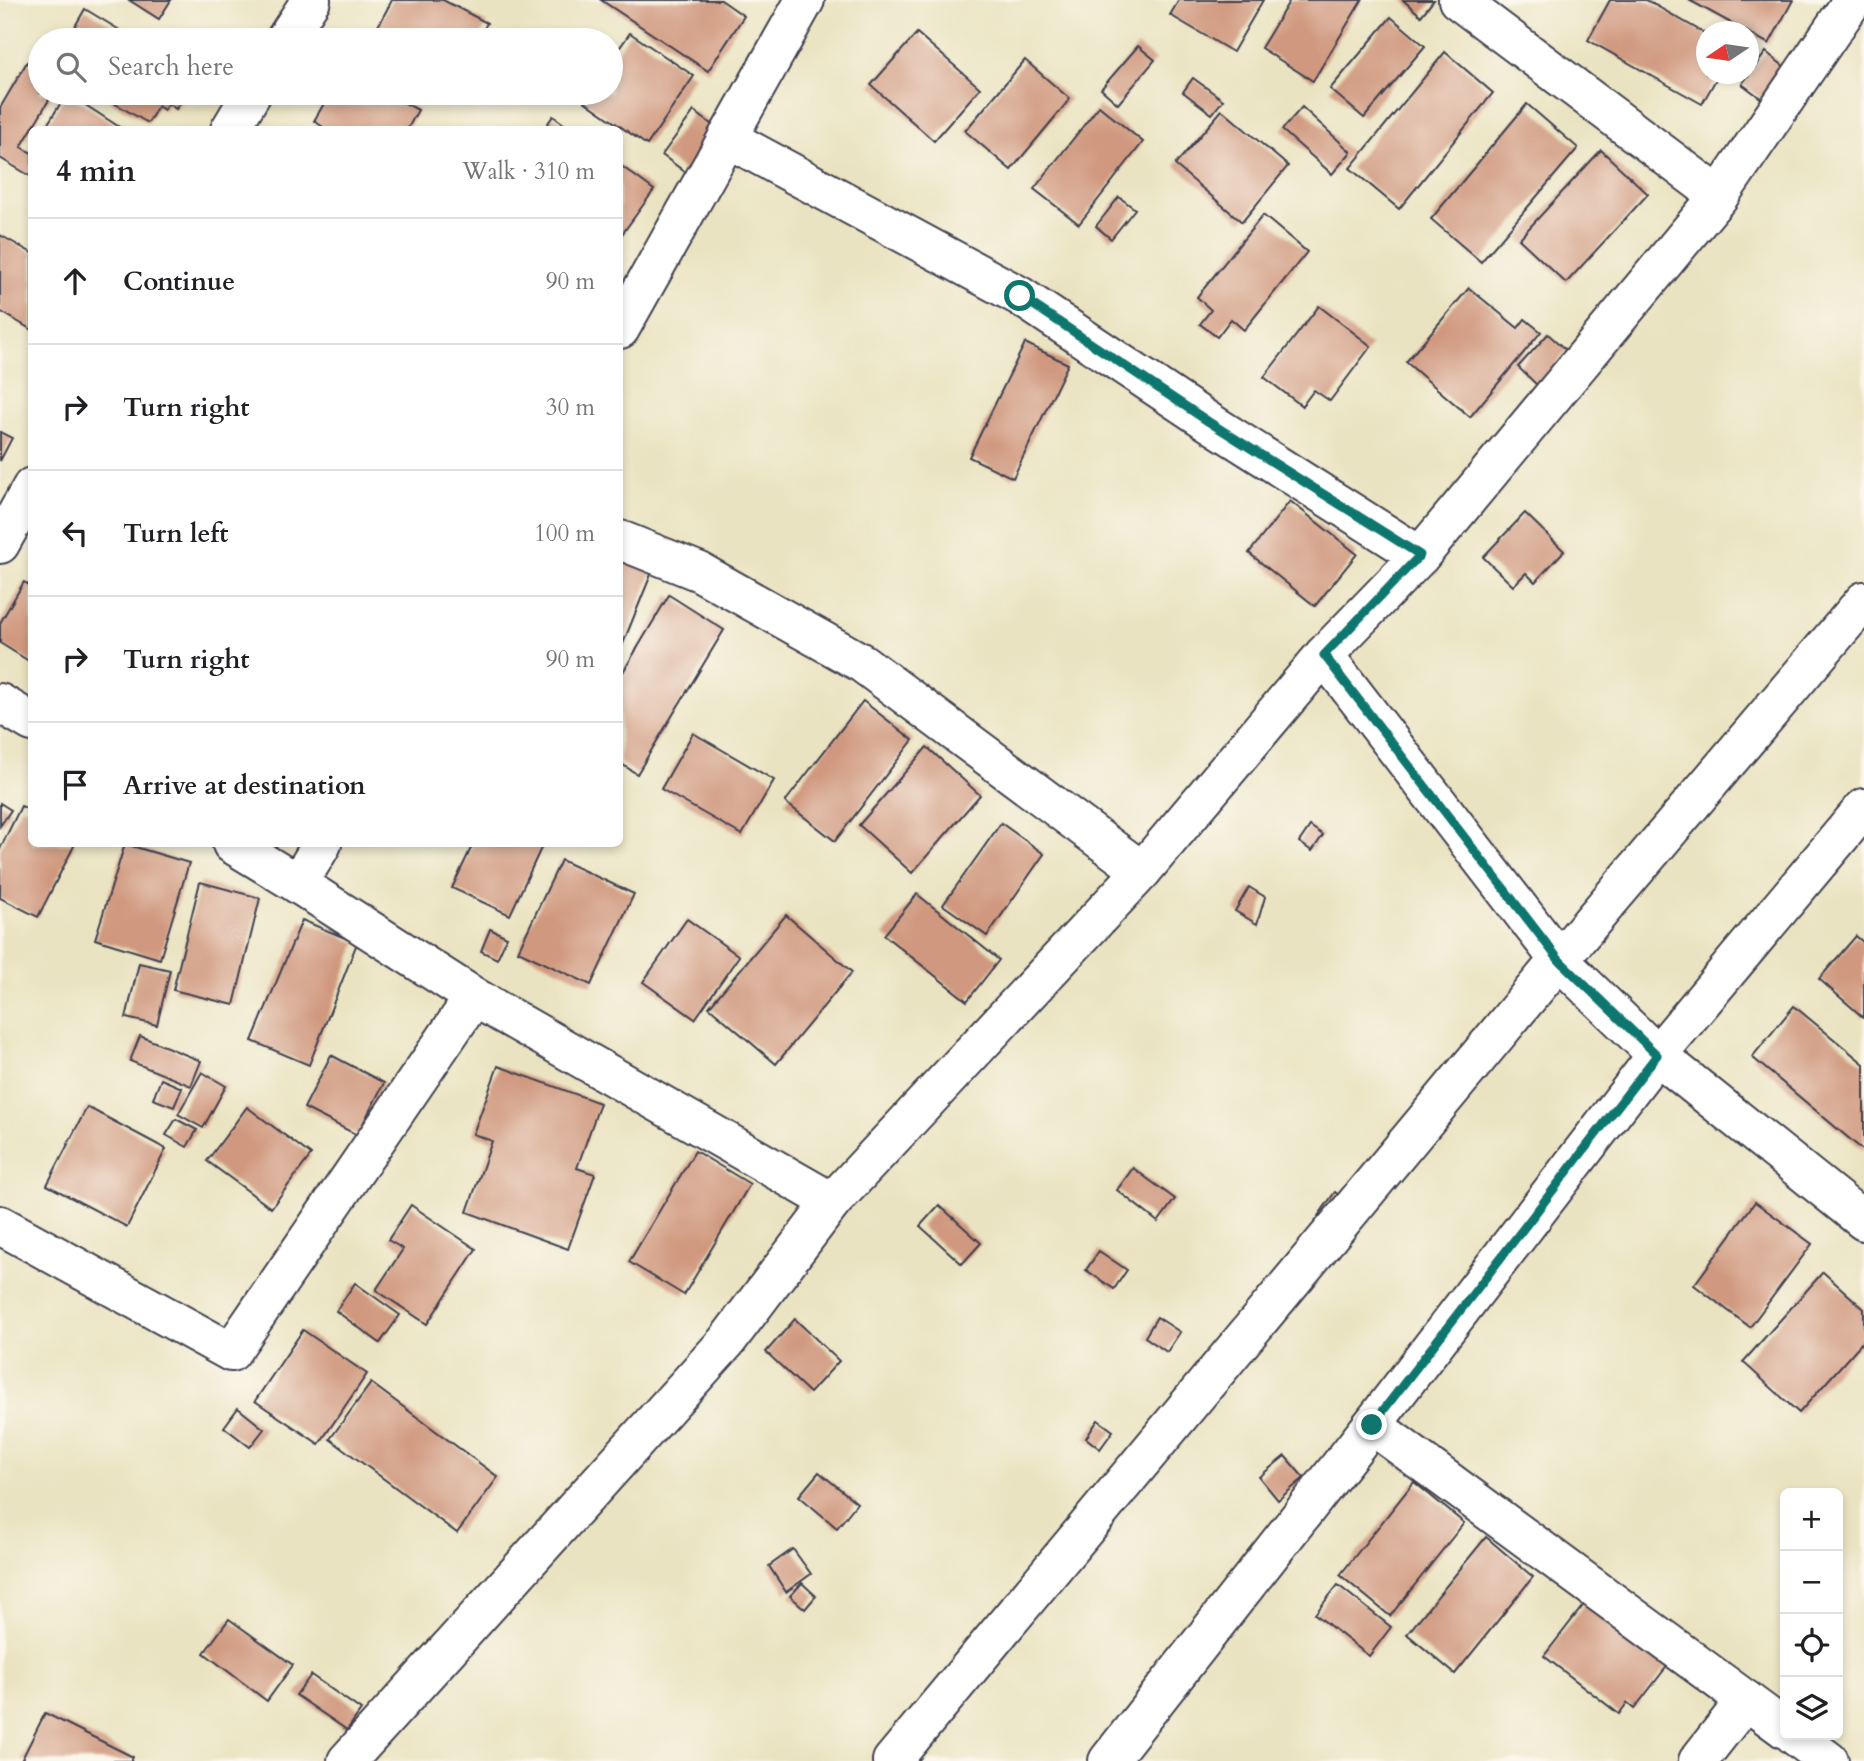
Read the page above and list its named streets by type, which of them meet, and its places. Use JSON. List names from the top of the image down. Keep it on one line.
{"north":"left","page":{"search":"Search here","heading":["4 min","Walk · 310 m"],"list":[["Continue","90 m"],["Turn right","30 m"],["Turn left","100 m"],["Turn right","90 m"],"Arrive at destination"],"map_buttons":["+","−"]}}
